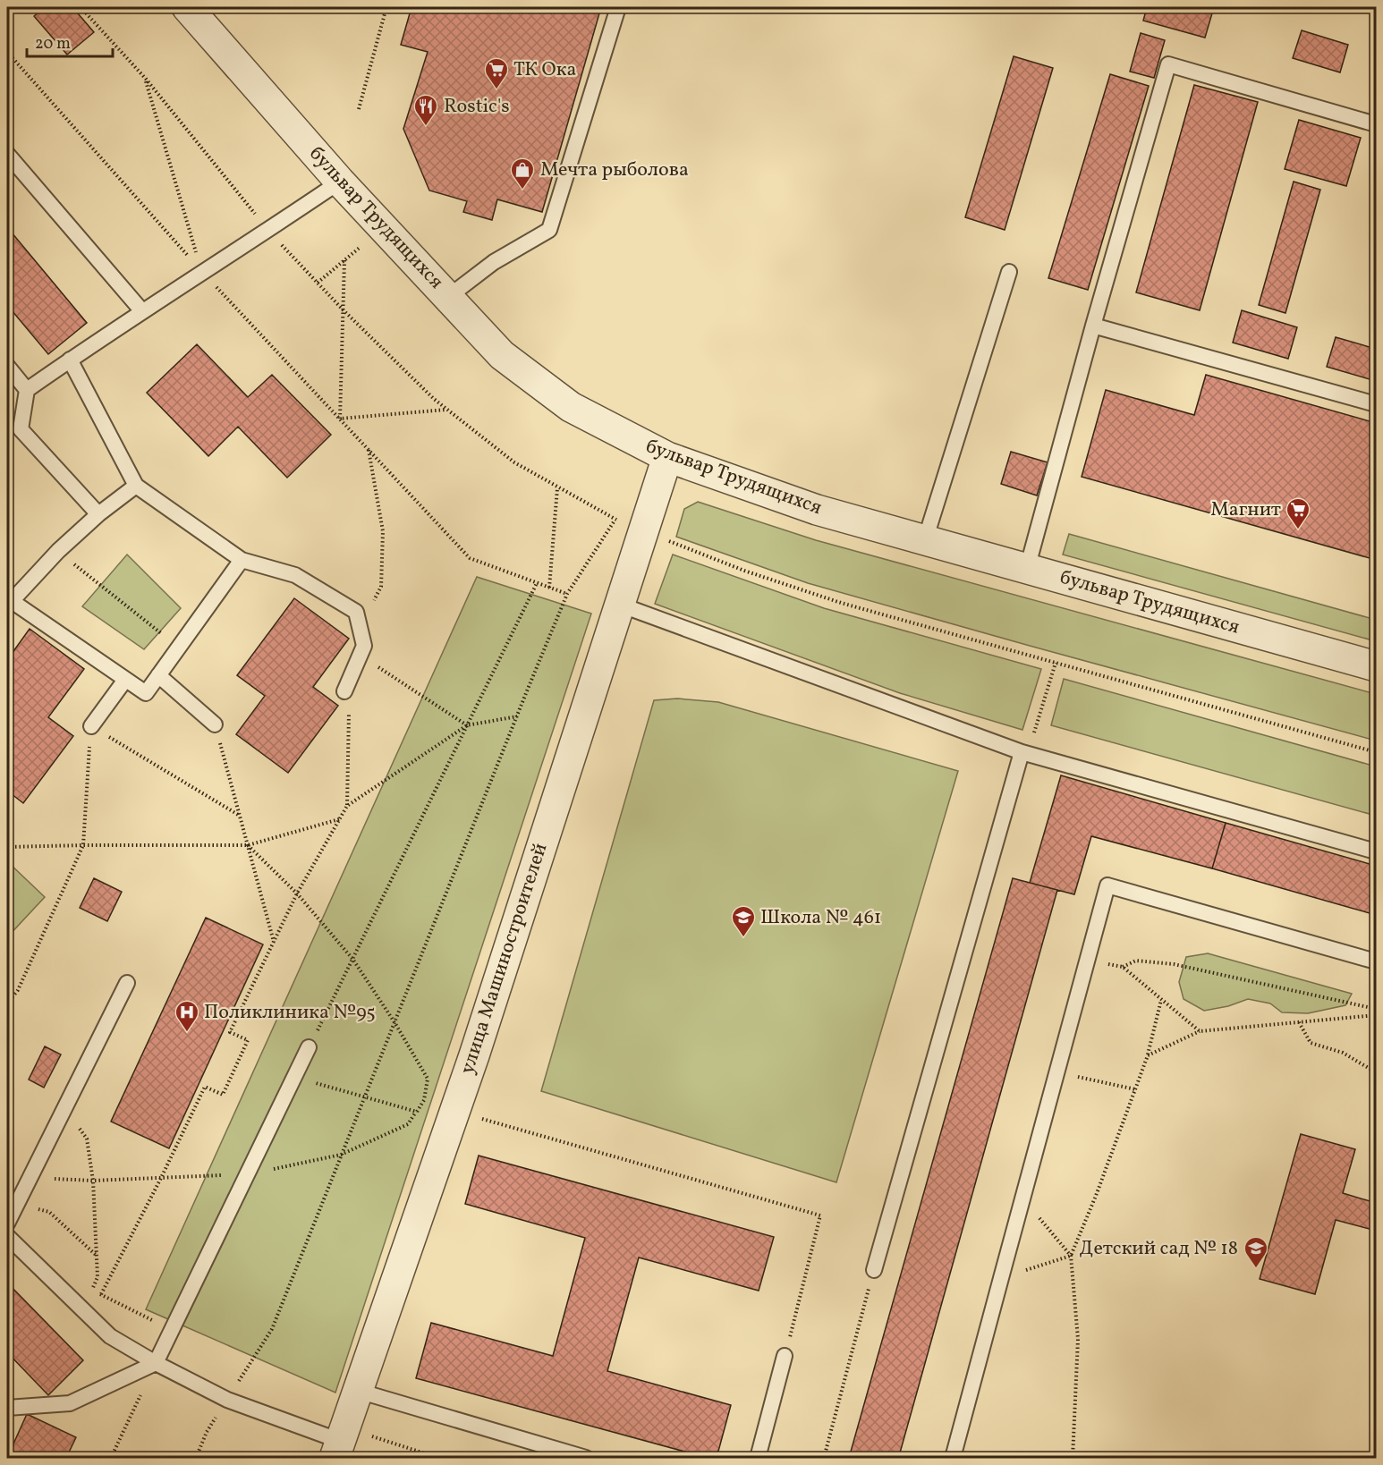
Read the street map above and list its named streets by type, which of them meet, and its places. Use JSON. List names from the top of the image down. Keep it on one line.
{"streets":{"street":["бульвар Трудящихся","улица Машиностроителей"]},"crossings":[["бульвар Трудящихся","улица Машиностроителей"]],"places":{"supermarket":["ТК Ока","Магнит"],"restaurant":["Rostic's"],"shop":["Мечта рыболова"],"school or university":["Школа № 461","Детский сад № 18"],"hospital":["Поликлиника №95"]},"scale_bar":"20 m"}
